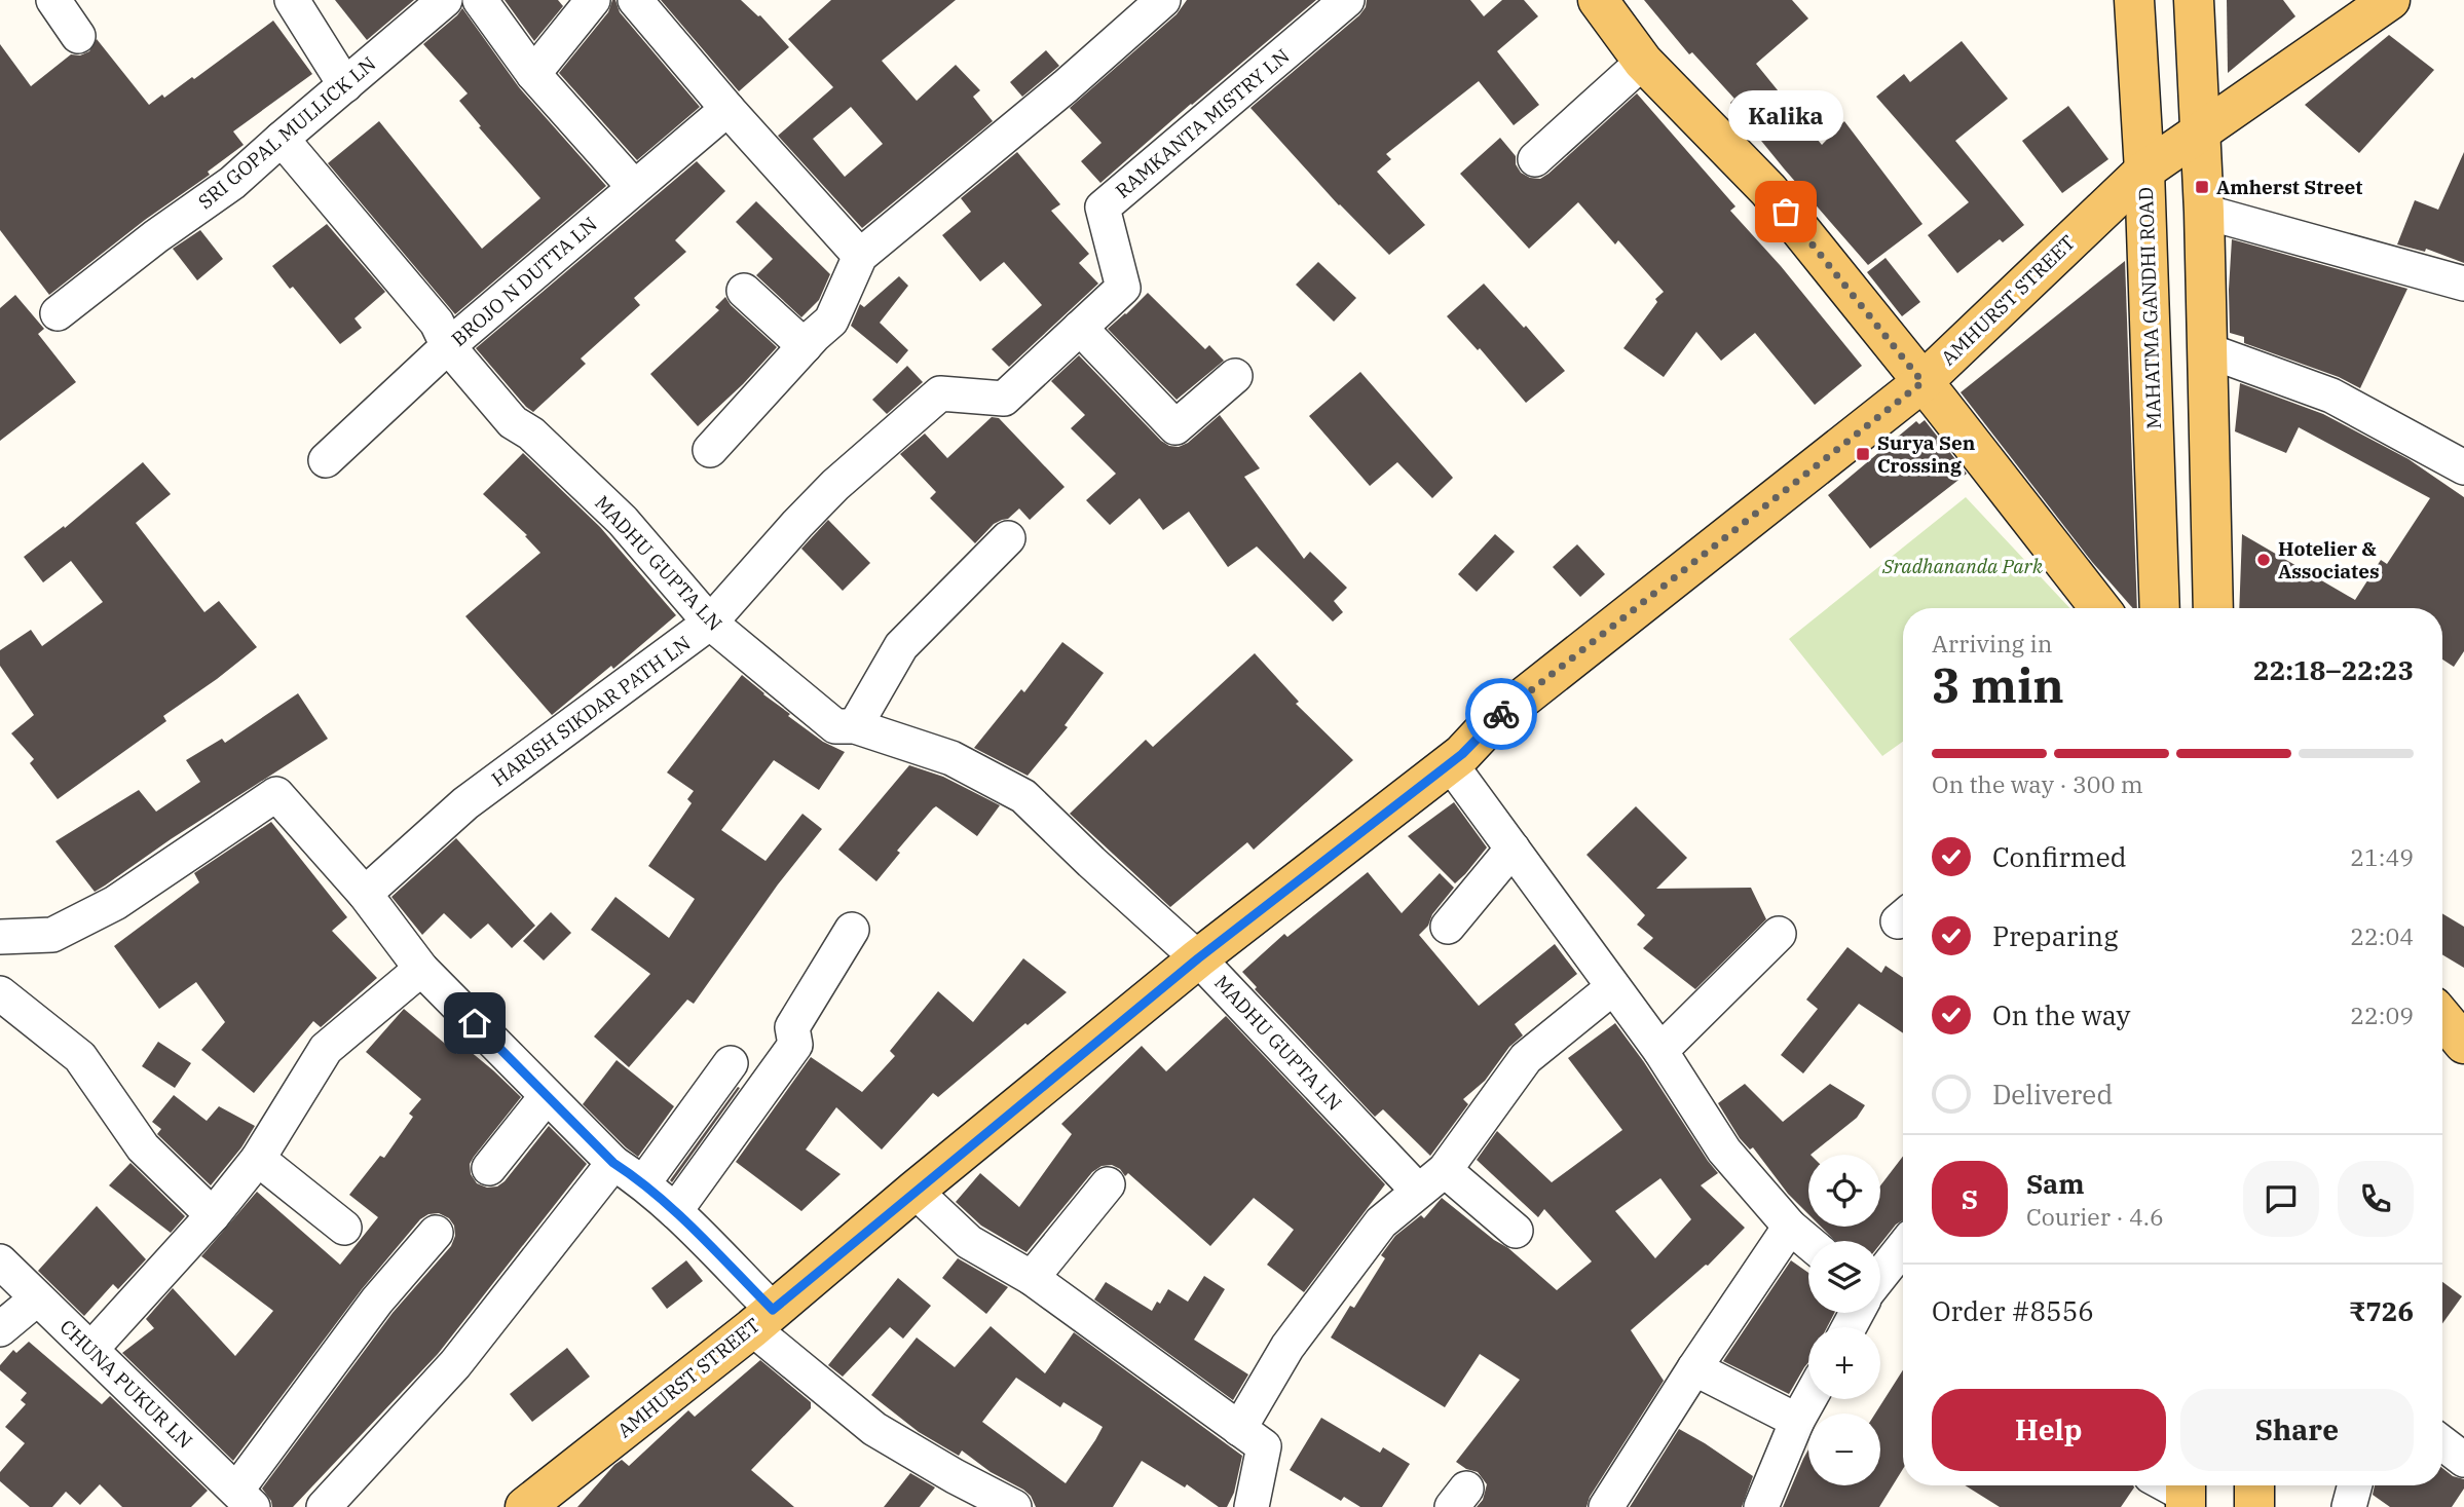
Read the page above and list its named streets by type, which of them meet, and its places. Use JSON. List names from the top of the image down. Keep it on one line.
{"streets":{"main road":["AMHURST STREET","MAHATMA GANDHI ROAD"],"street":["RAMKANTA MISTRY LN","SRI GOPAL MULLICK LN","BROJO N DUTTA LN","MADHU GUPTA LN","HARISH SIKDAR PATH LN","CHUNA PUKUR LN"]},"crossings":[["RAMKANTA MISTRY LN","HARISH SIKDAR PATH LN"],["SRI GOPAL MULLICK LN","MADHU GUPTA LN"],["BROJO N DUTTA LN","MADHU GUPTA LN"],["AMHURST STREET","MAHATMA GANDHI ROAD"],["AMHURST STREET","MADHU GUPTA LN"],["MADHU GUPTA LN","HARISH SIKDAR PATH LN"]],"parks":["Sradhananda Park"],"places":{"transit":["Amherst Street","Surya Sen Crossing"],"other":["Kalika","Hotelier & Associates"]},"page":{"bubble":"Kalika","heading":["3 min","Arriving in","22:18–22:23"],"panel":["Sam","Courier · 4.6","Order #8556","₹726"],"bar":"On the way · 300 m","list":[["Confirmed","21:49"],["Preparing","22:04"],["On the way","22:09"],"Delivered"],"map_buttons":["+","−"],"round":"S","buttons":["Help","Share"]}}
